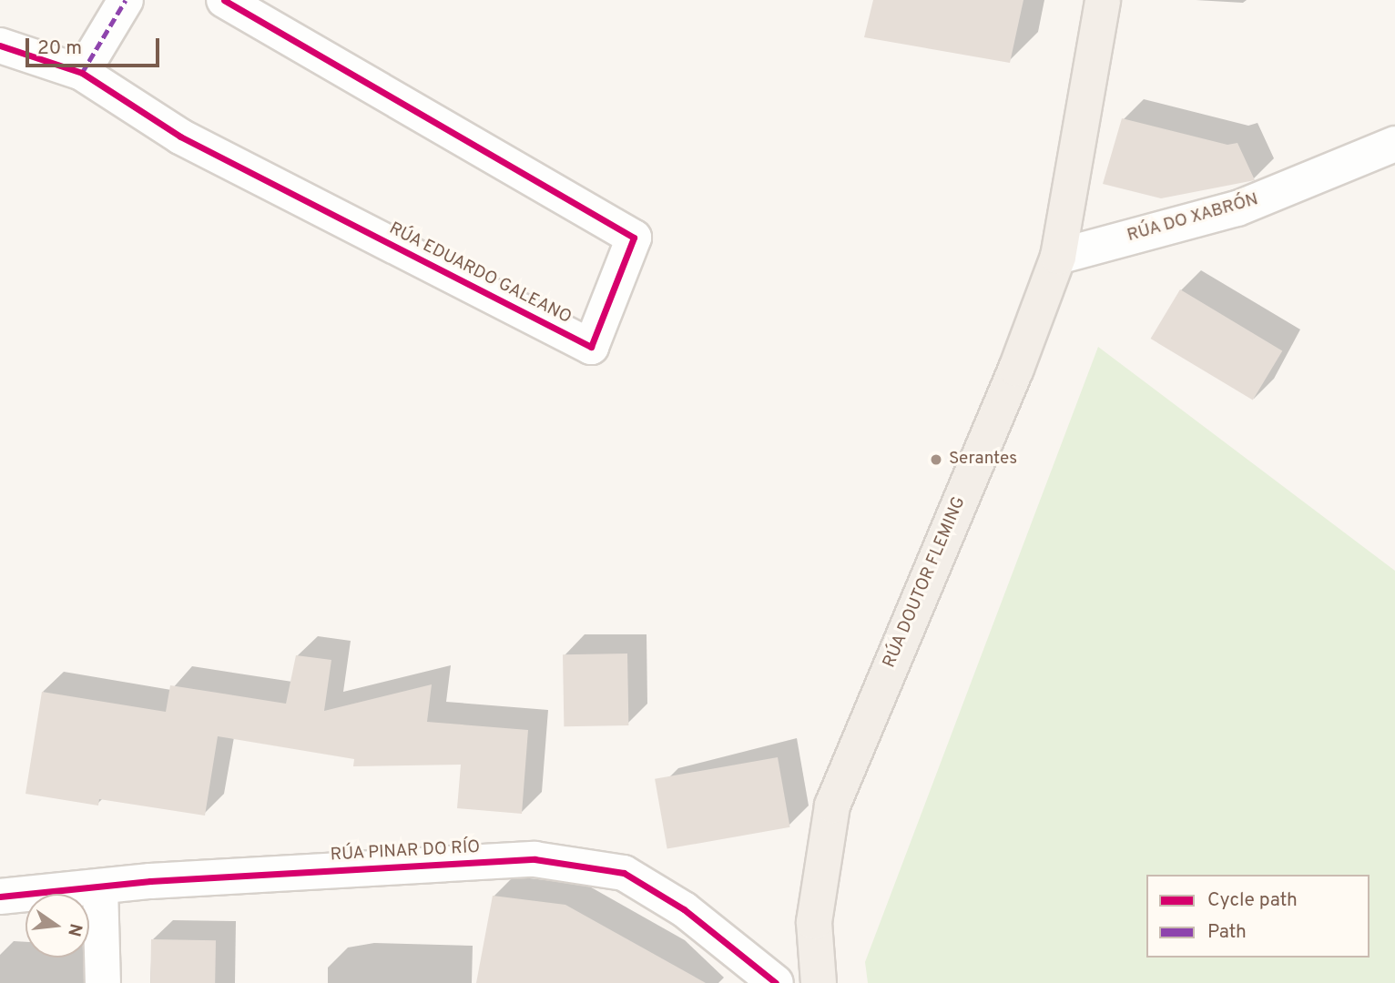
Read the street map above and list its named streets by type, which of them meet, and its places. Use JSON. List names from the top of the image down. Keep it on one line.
{"streets":{"main road":["RÚA DOUTOR FLEMING"],"street":["RÚA DO XABRÓN","RÚA EDUARDO GALEANO","RÚA PINAR DO RÍO"]},"crossings":[["RÚA DO XABRÓN","RÚA DOUTOR FLEMING"]],"places":["Serantes"],"legend":["Cycle path","Path"],"scale_bar":"20 m","north":"right"}
